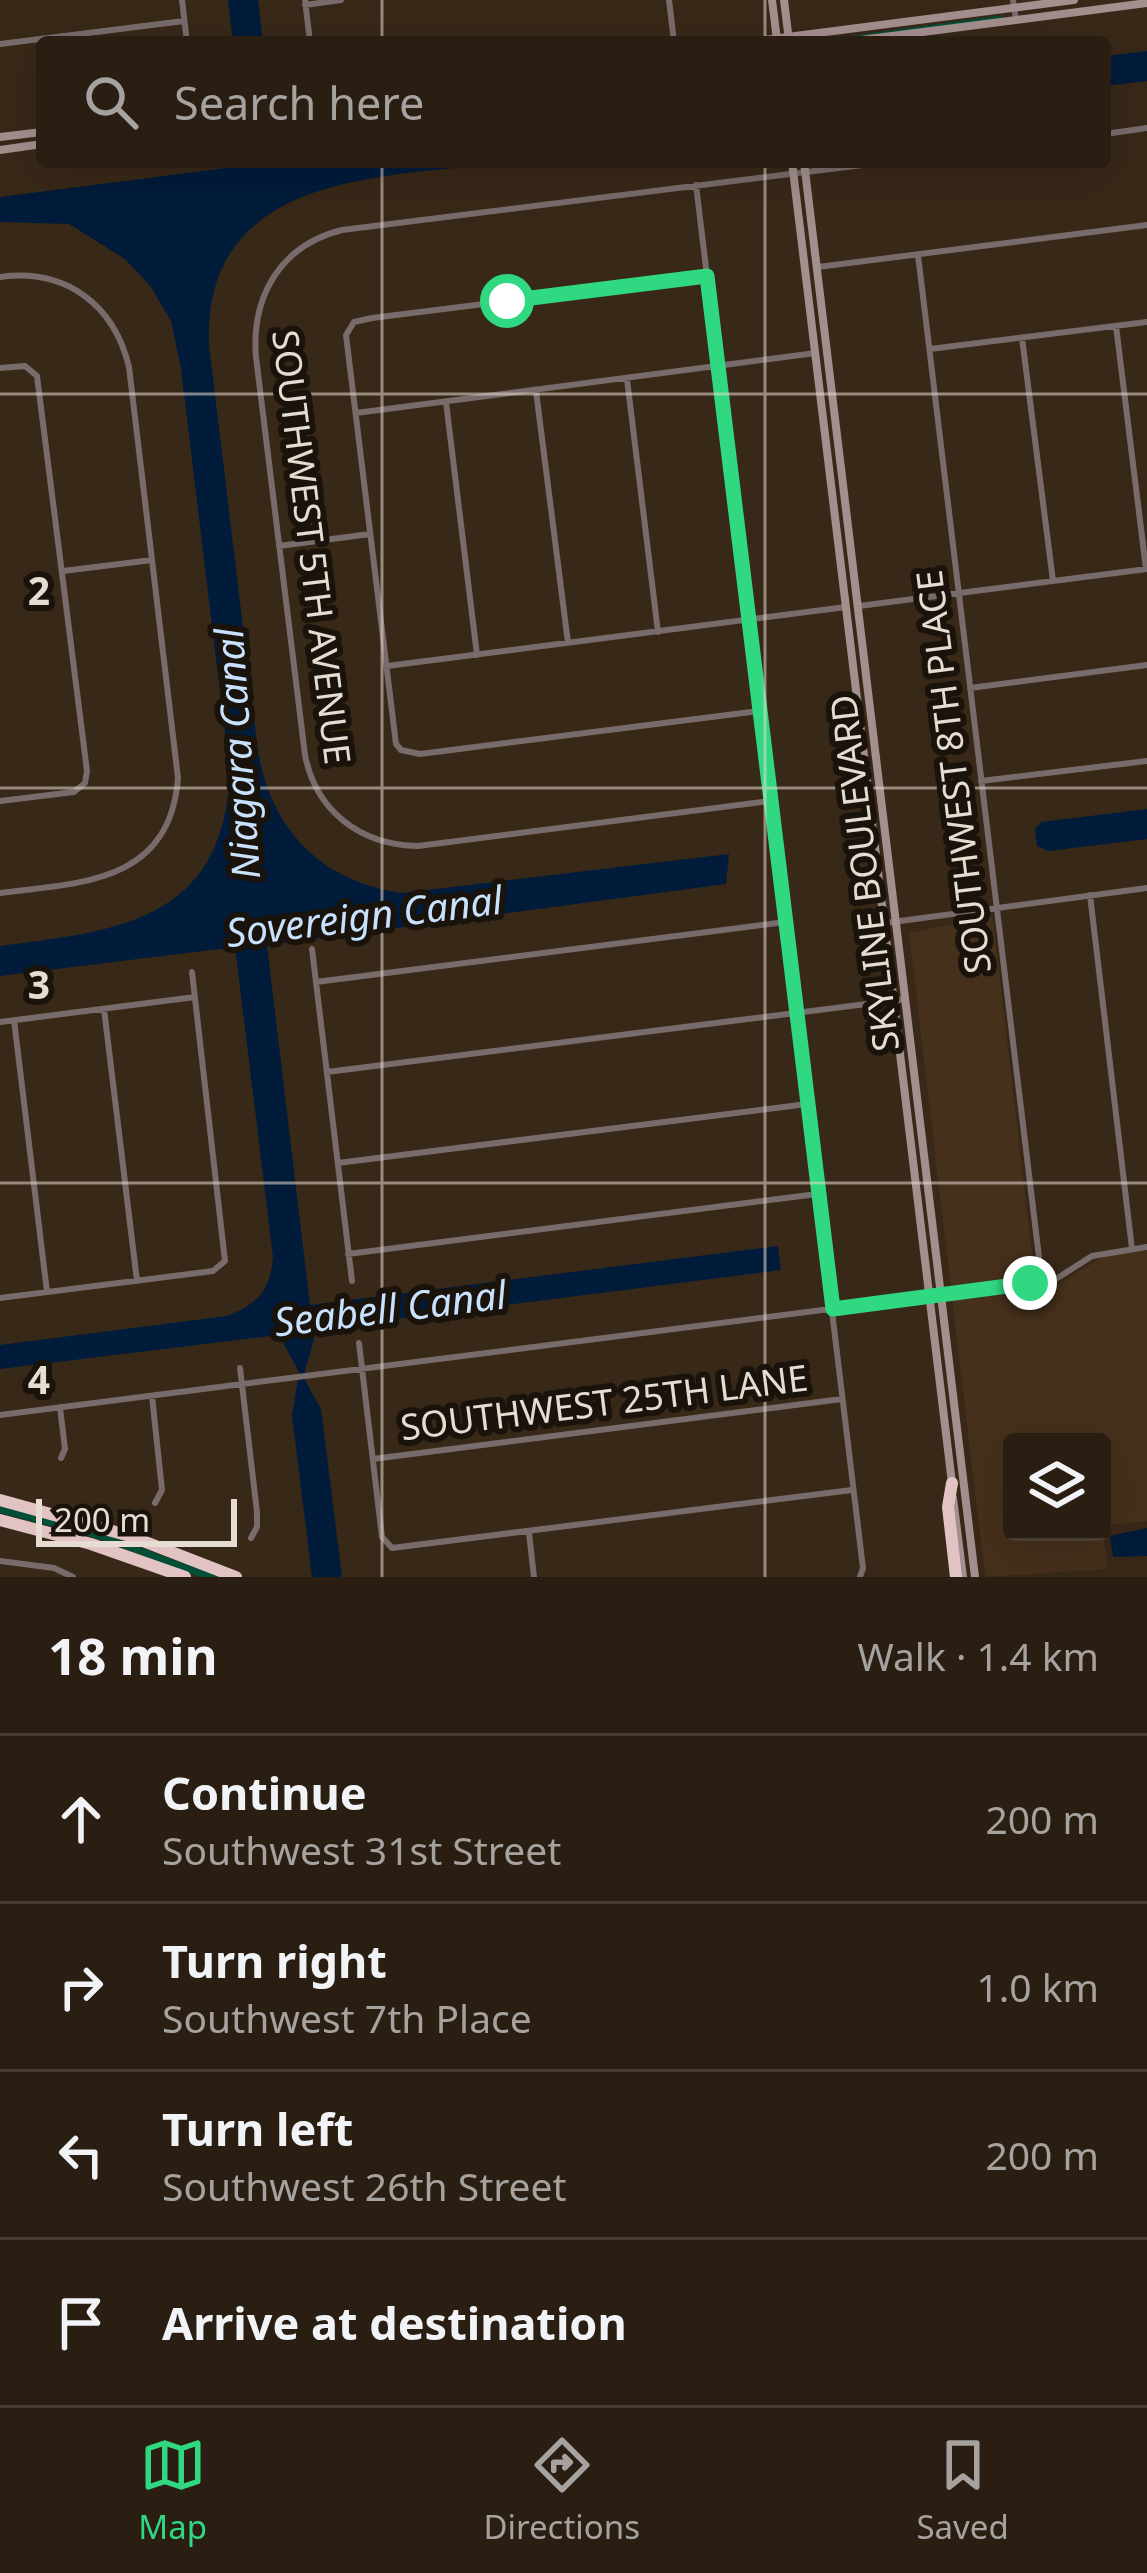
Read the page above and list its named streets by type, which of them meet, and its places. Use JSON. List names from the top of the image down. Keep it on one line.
{"streets":{"street":["SOUTHWEST 5TH AVENUE","SOUTHWEST 8TH PLACE","SKYLINE BOULEVARD","SOUTHWEST 25TH LANE"]},"water":["Niagara Canal","Sovereign Canal","Seabell Canal"],"scale_bar":"200 m","page":{"search":"Search here","scale":"200 m","heading":["18 min","Walk · 1.4 km"],"list":[["Continue","Southwest 31st Street","200 m"],["Turn right","Southwest 7th Place","1.0 km"],["Turn left","Southwest 26th Street","200 m"],"Arrive at destination"],"nav":["Map","Directions","Saved"]},"grid":{"rows":["2","3","4"]}}
